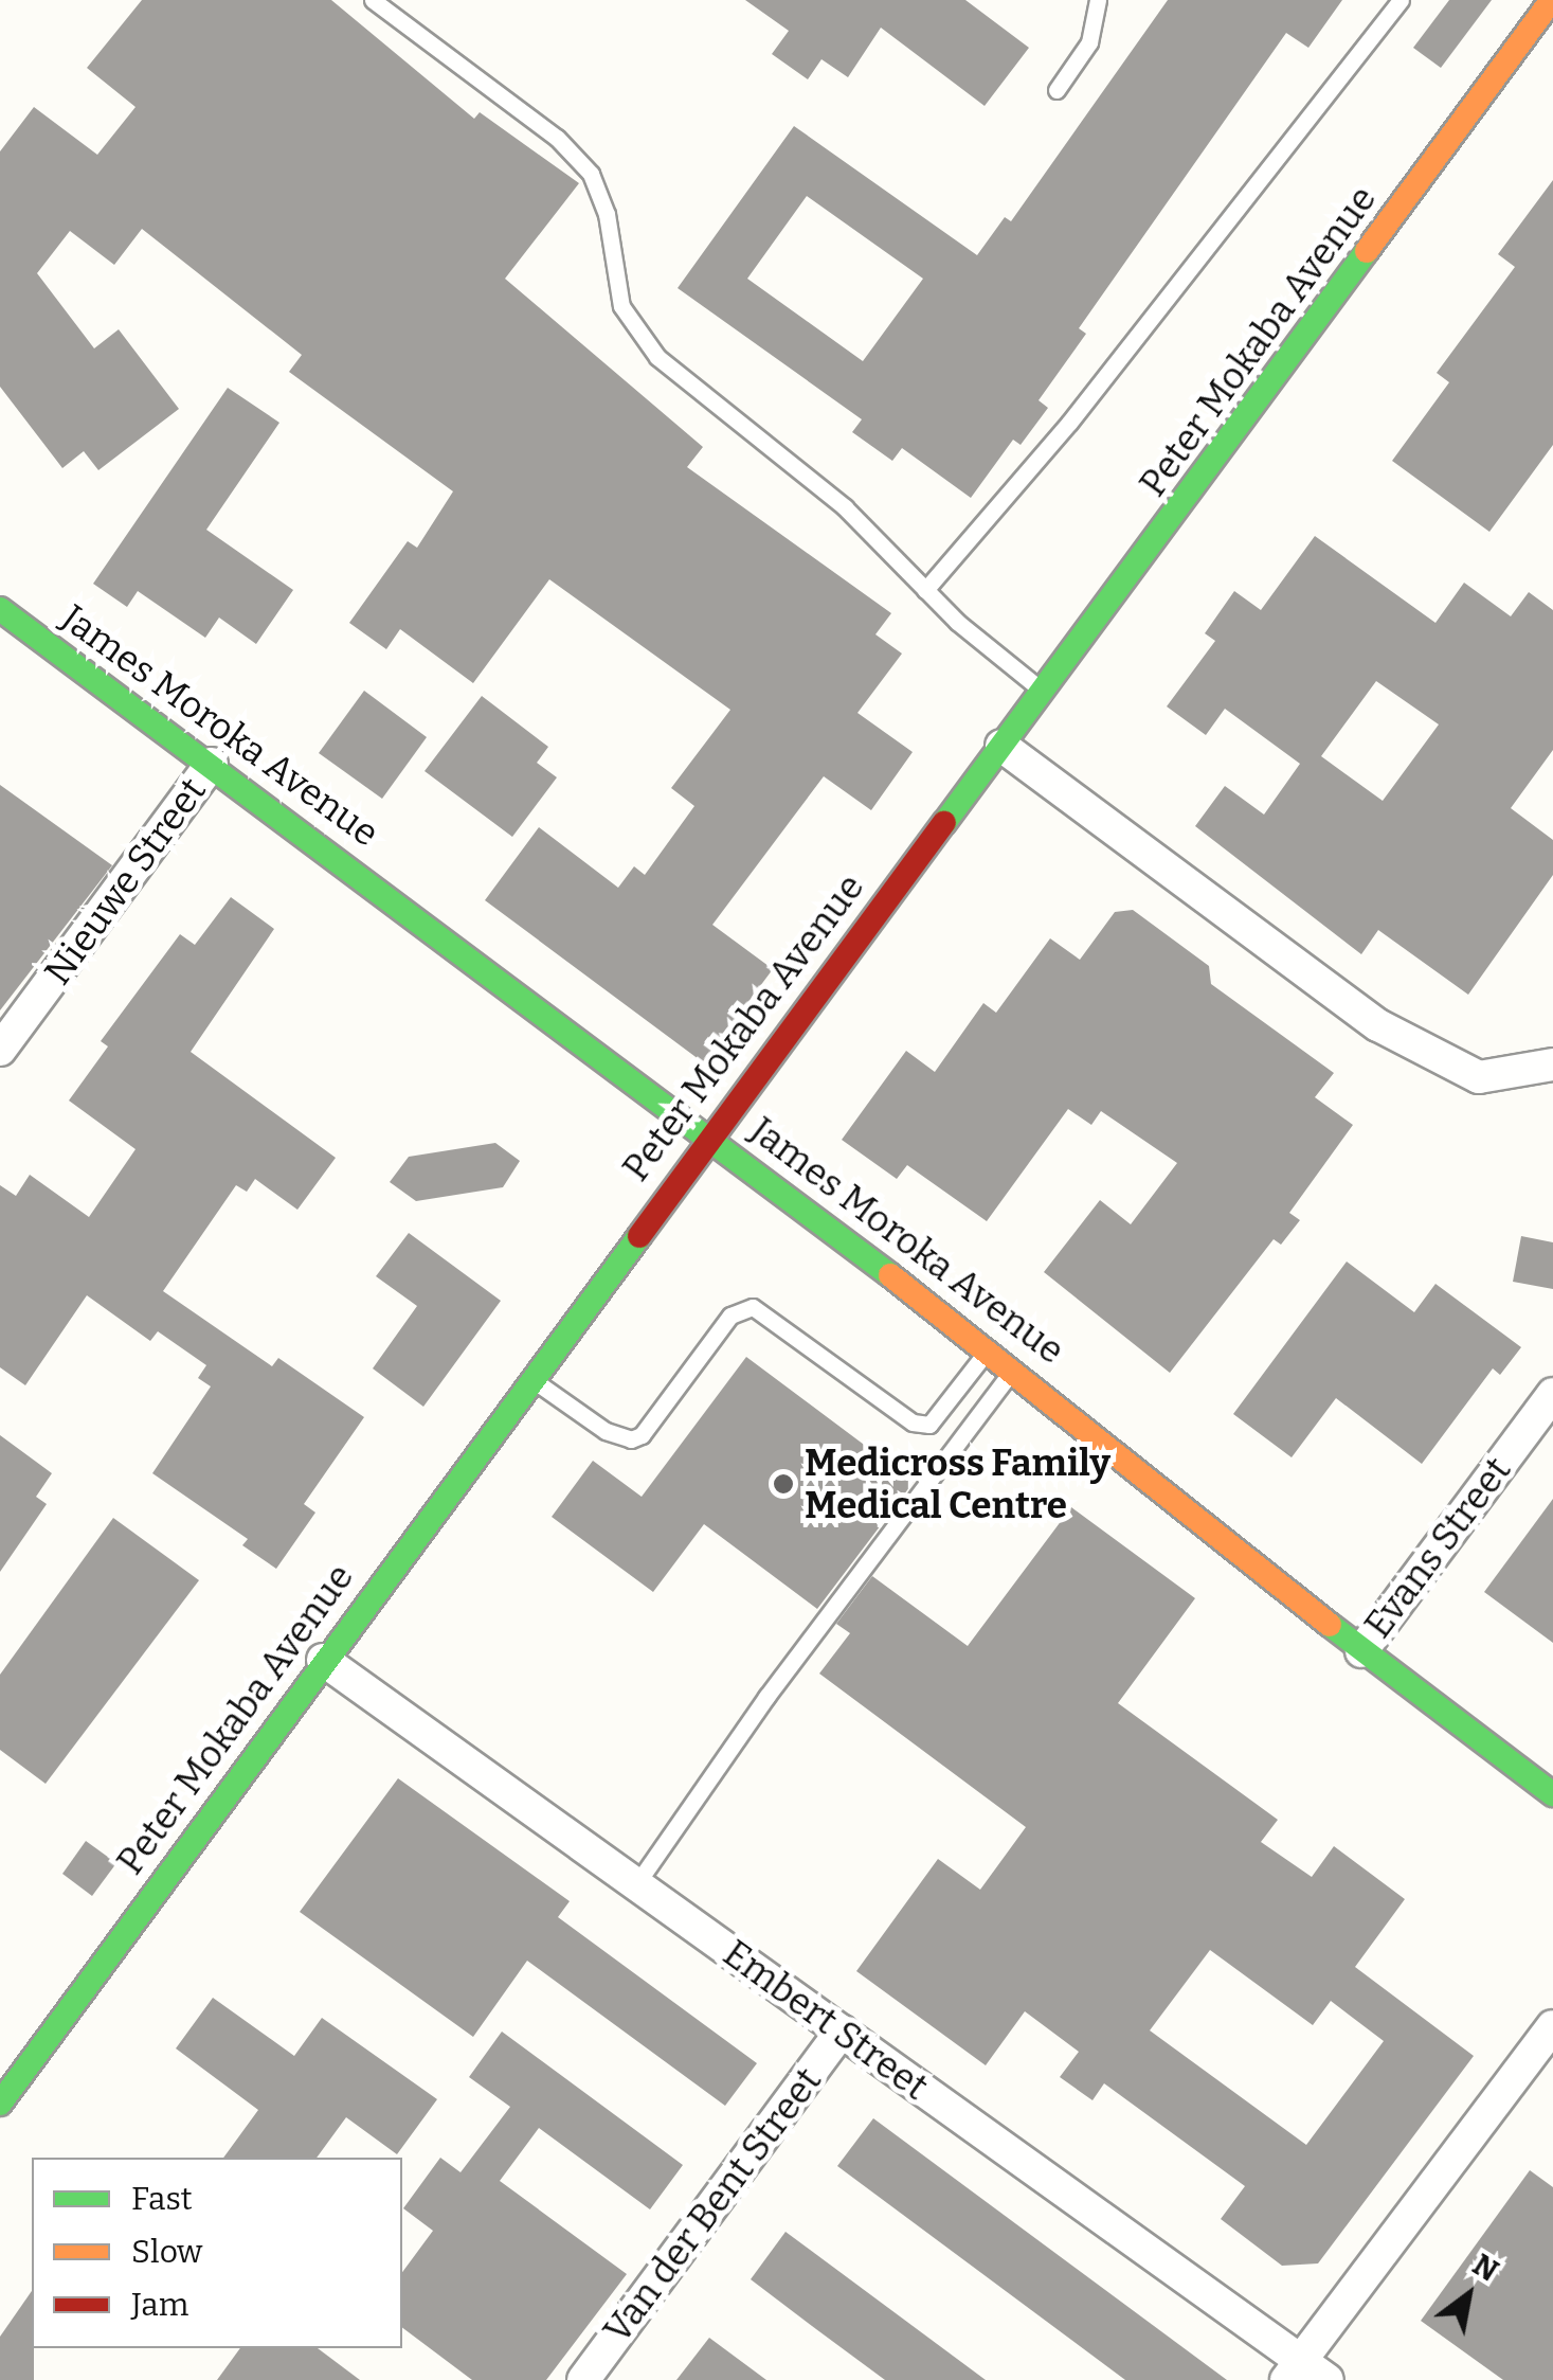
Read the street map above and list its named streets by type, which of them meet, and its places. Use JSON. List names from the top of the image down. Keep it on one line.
{"streets":{"street":["Peter Mokaba Avenue","James Moroka Avenue","Nieuwe Street","Evans Street","Embert Street","Van der Bent Street"]},"crossings":[["Peter Mokaba Avenue","James Moroka Avenue"],["Peter Mokaba Avenue","Embert Street"],["James Moroka Avenue","Nieuwe Street"],["James Moroka Avenue","Evans Street"],["Embert Street","Van der Bent Street"]],"places":["Medicross Family Medical Centre"],"legend":["Fast","Slow","Jam"],"north":"top right"}
